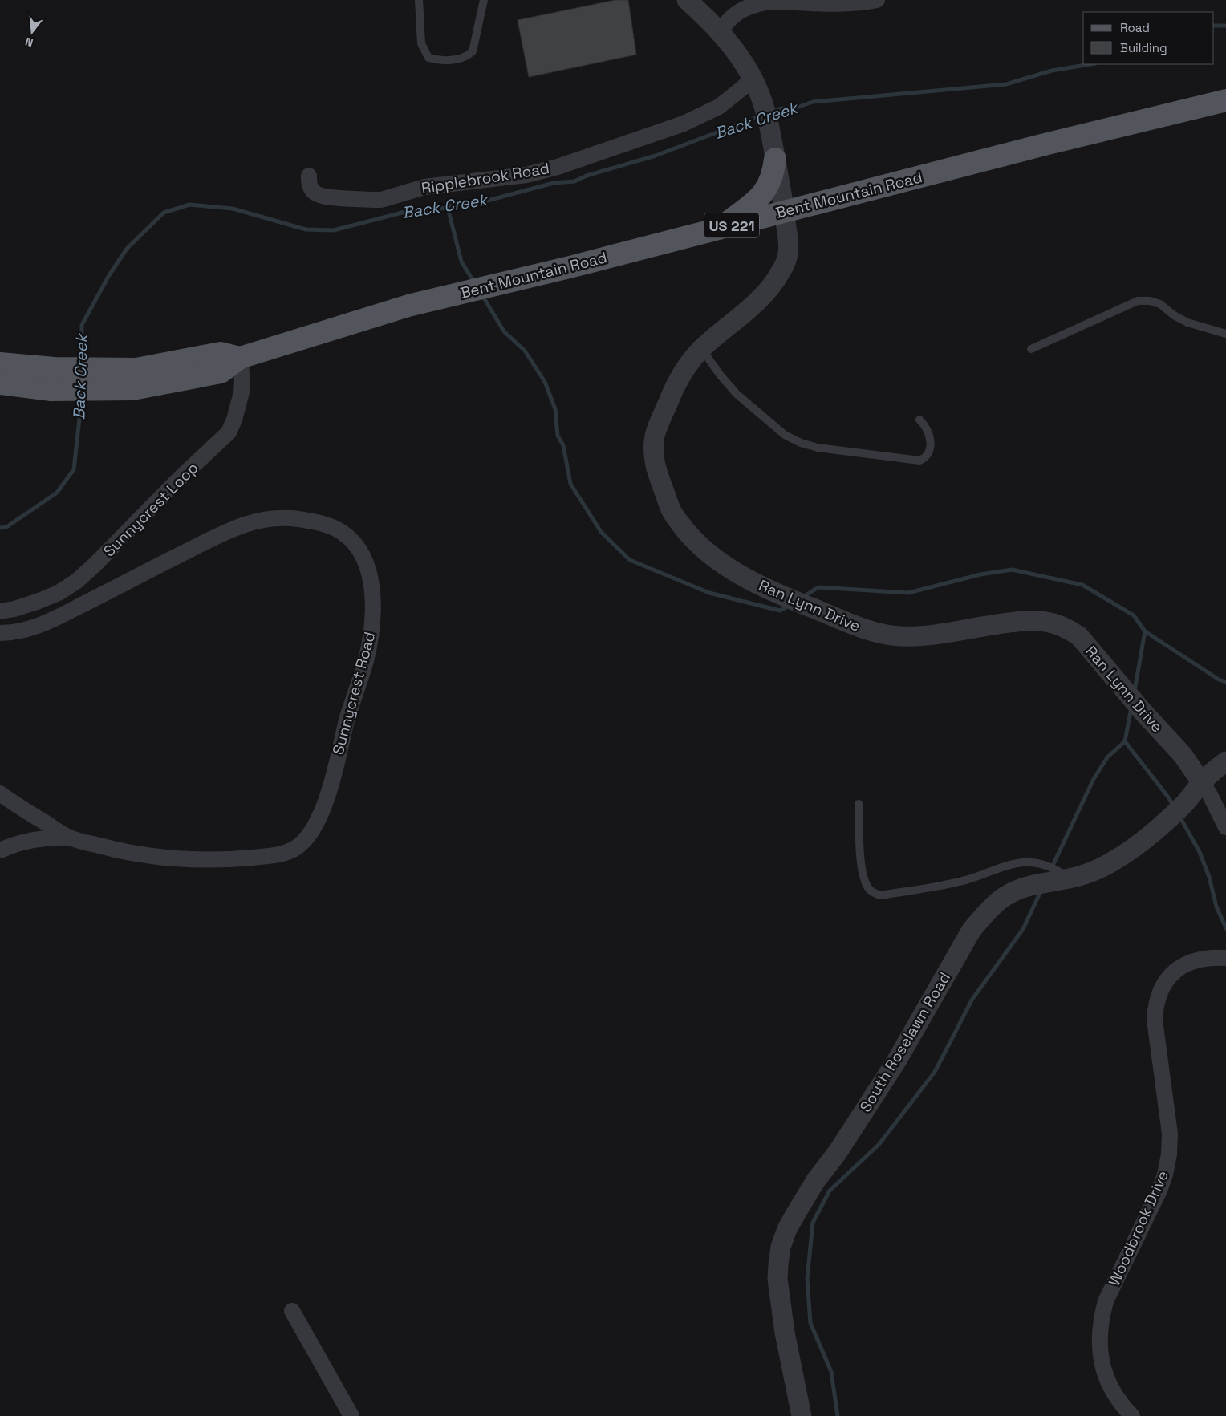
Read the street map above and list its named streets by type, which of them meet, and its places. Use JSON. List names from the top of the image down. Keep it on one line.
{"streets":{"main road":["Bent Mountain Road","US 221"],"street":["Ripplebrook Road","Sunnycrest Loop","Ran Lynn Drive","Sunnycrest Road","South Roselawn Road","Woodbrook Drive"]},"crossings":[["Ripplebrook Road","Ran Lynn Drive"],["Bent Mountain Road","Sunnycrest Loop"],["Bent Mountain Road","Ran Lynn Drive"],["Ran Lynn Drive","South Roselawn Road"]],"water":["Back Creek"],"legend":["Road","Building"],"north":"bottom"}
